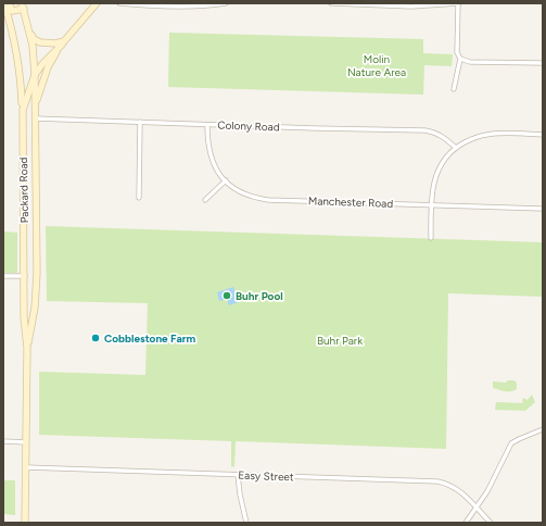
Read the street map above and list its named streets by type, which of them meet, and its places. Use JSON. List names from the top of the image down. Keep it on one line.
{"streets":{"main road":["Packard Road"],"street":["Colony Road","Manchester Road","Easy Street"]},"crossings":[["Colony Road","Packard Road"],["Colony Road","Manchester Road"],["Packard Road","Easy Street"]],"parks":["Molin Nature Area","Buhr Park"],"places":["Buhr Pool","Cobblestone Farm"]}
